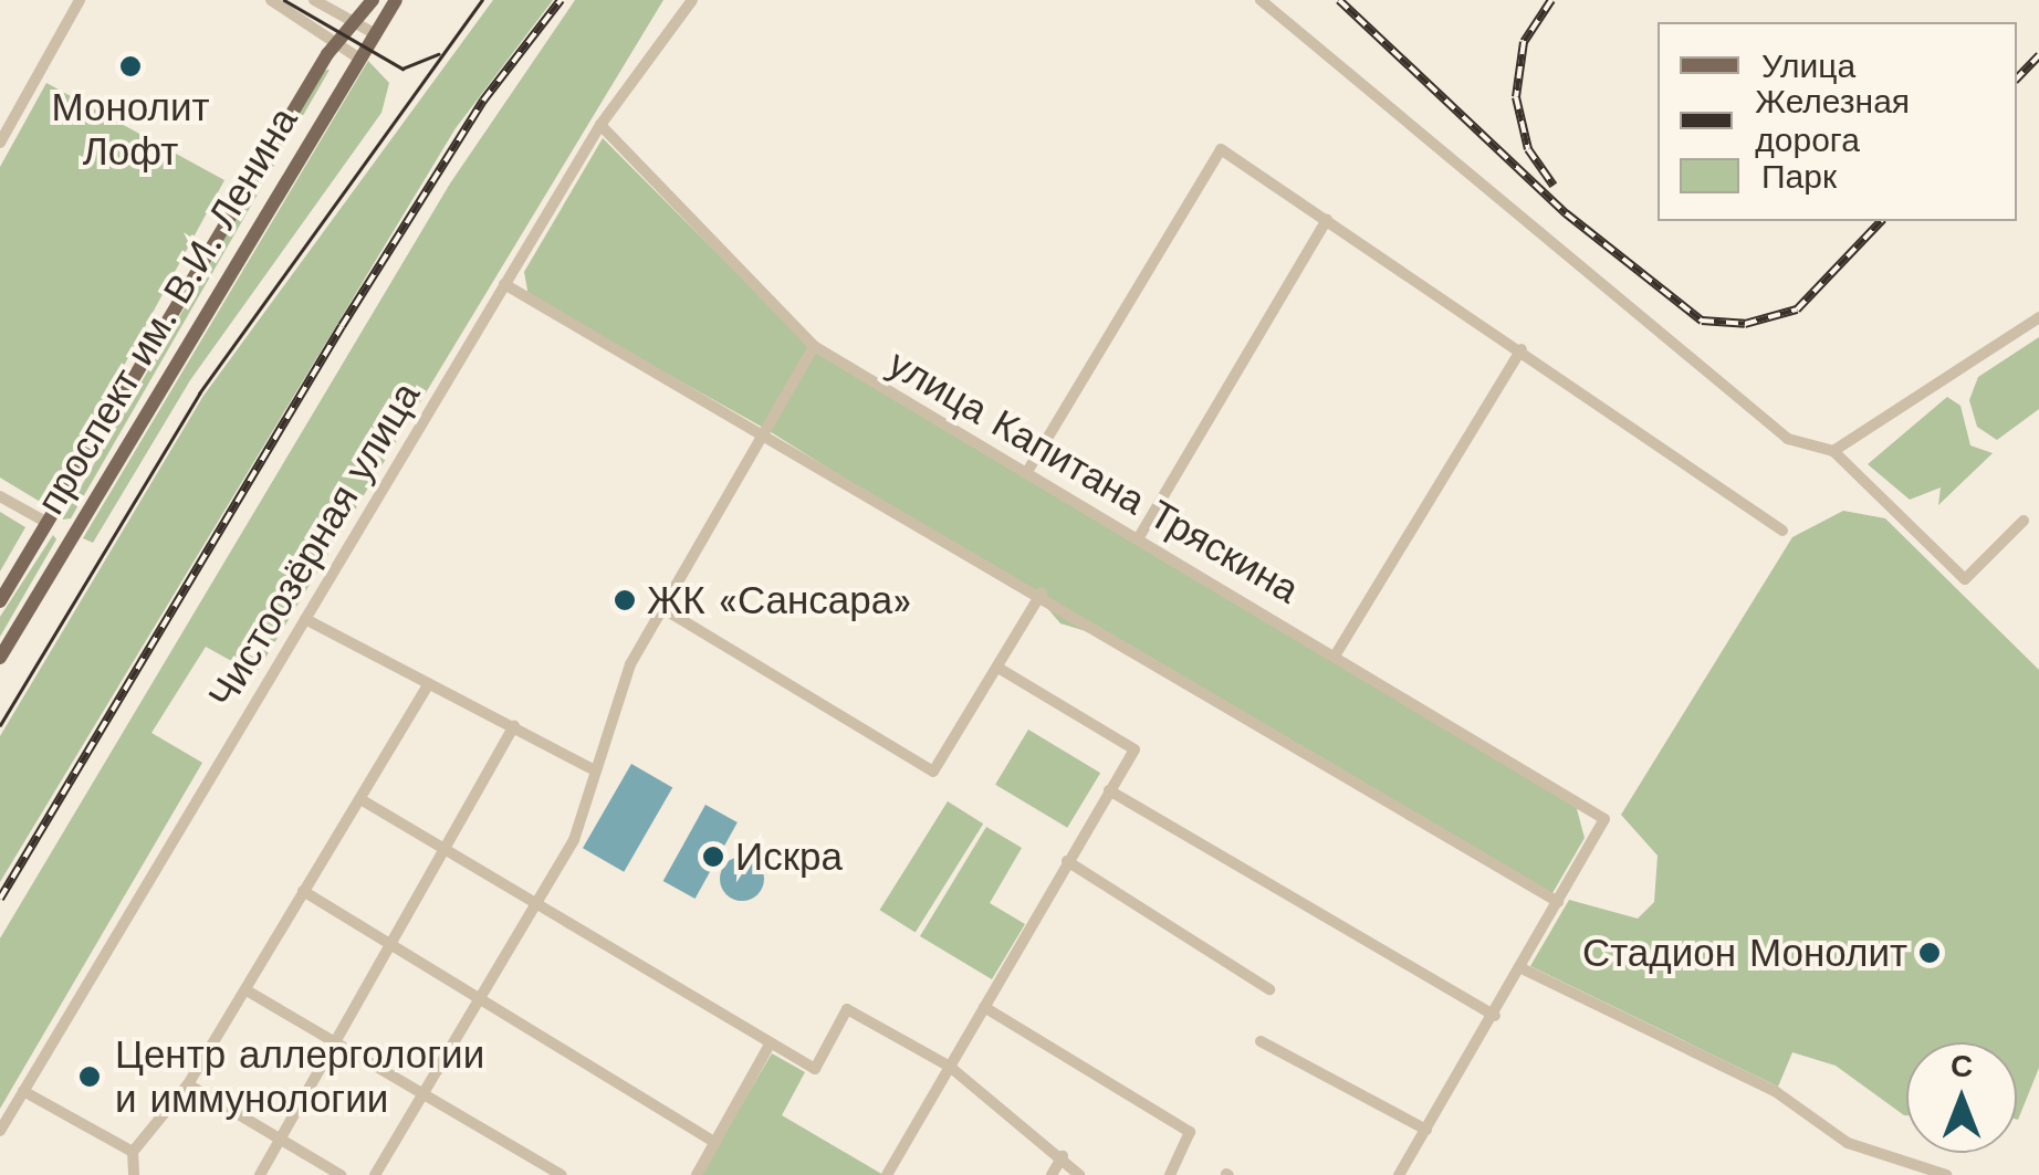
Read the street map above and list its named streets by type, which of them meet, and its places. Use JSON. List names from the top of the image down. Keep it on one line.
{"streets":{"main road":["проспект им. В.И. Ленина"],"street":["улица Капитана Тряскина","Чистоозёрная улица"]},"crossings":[["улица Капитана Тряскина","Чистоозёрная улица"]],"places":["Монолит Лофт","ЖК «Сансара»","Искра","Стадион Монолит","Центр аллергологии и иммунологии"],"legend":["Улица","Железная дорога","Парк"],"north":"top"}
